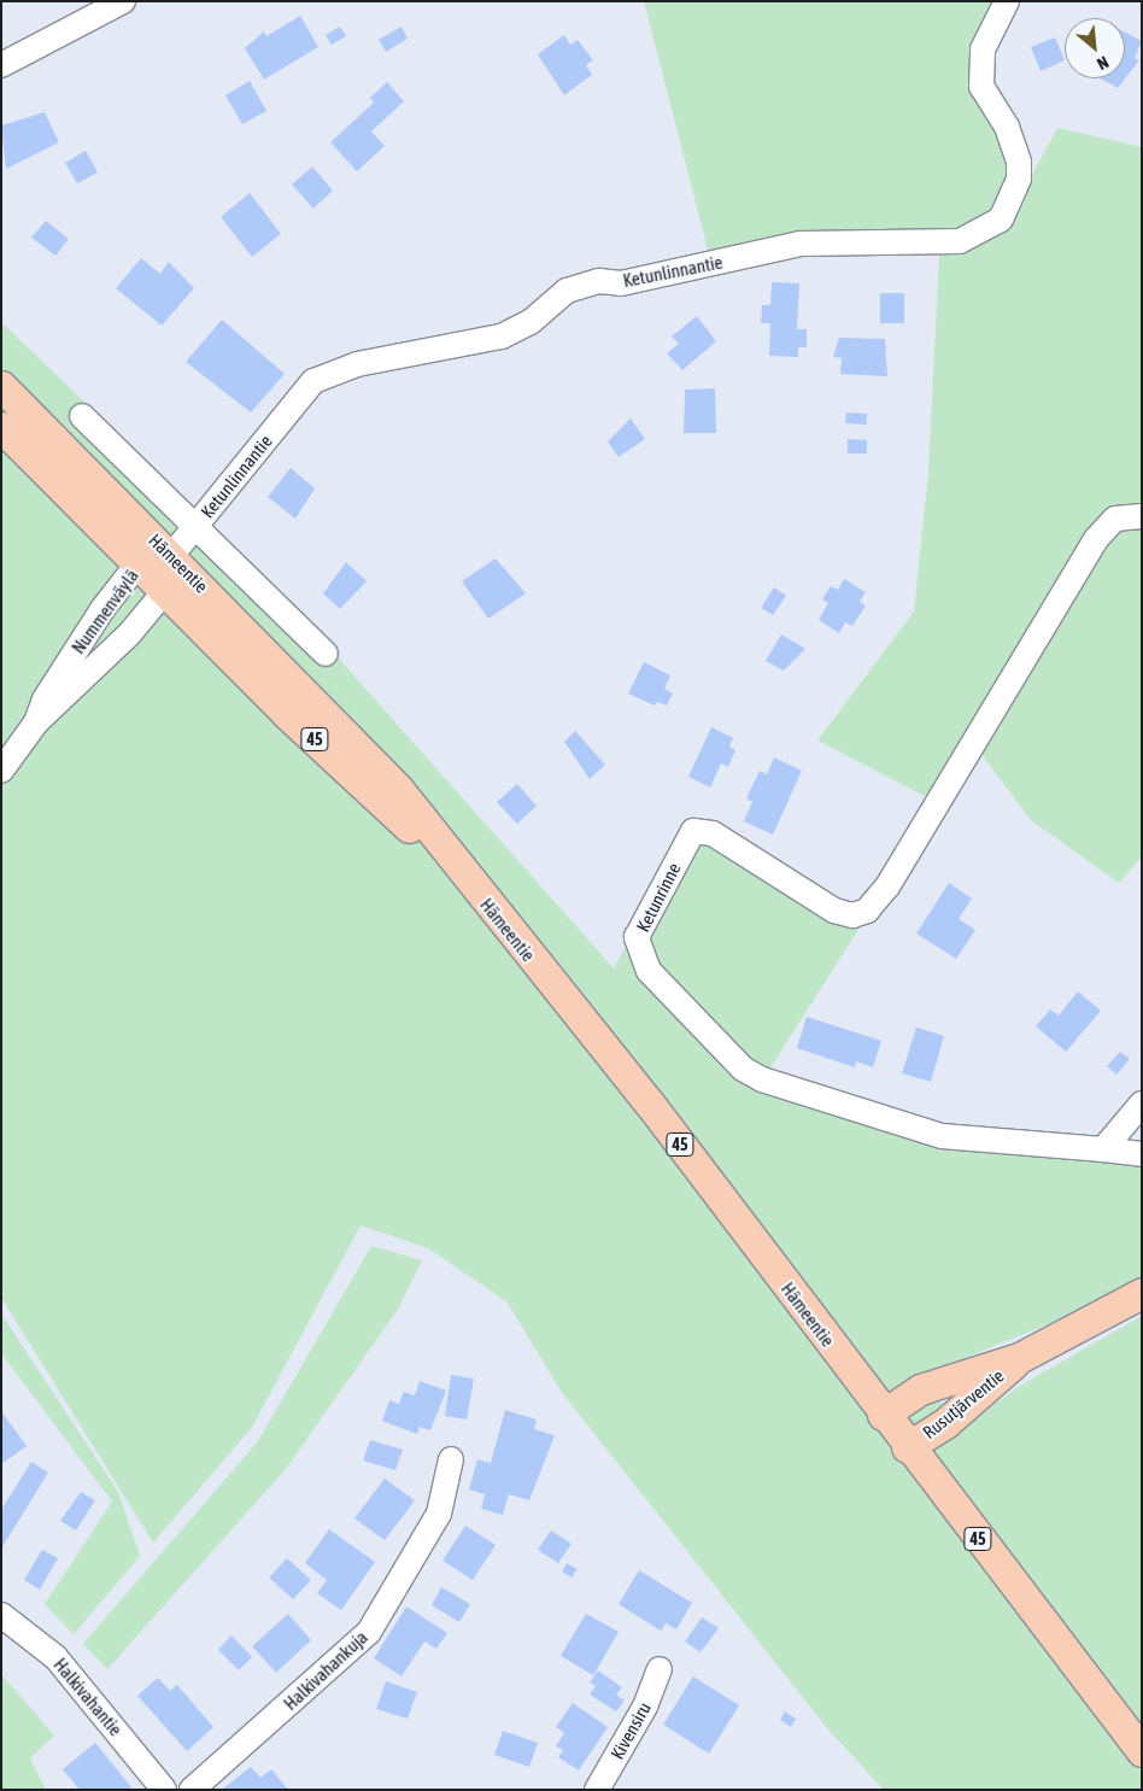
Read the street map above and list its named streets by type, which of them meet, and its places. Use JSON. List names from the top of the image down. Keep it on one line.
{"streets":{"main road":["Hämeentie","45","Rusutjärventie"],"street":["Ketunlinnantie","Nummenväylä","Ketunrinne","Halkivahankuja","Halkivahantie","Kivensiru"]},"crossings":[["Ketunlinnantie","Hämeentie"],["Ketunlinnantie","Nummenväylä"],["Hämeentie","Nummenväylä"],["Hämeentie","Rusutjärventie"]],"north":"bottom right"}
